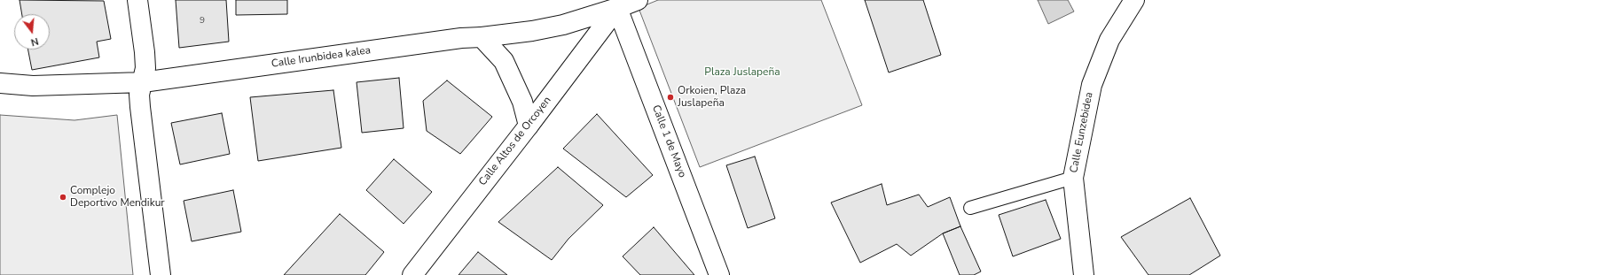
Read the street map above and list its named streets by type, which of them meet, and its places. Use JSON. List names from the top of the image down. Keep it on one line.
{"streets":{"street":["Calle Irunbidea kalea","Calle Eunzebidea","Calle Altos de Orcoyen","Calle 1 de Mayo"]},"crossings":[["Calle Irunbidea kalea","Calle Altos de Orcoyen"],["Calle Irunbidea kalea","Calle 1 de Mayo"],["Calle Altos de Orcoyen","Calle 1 de Mayo"]],"parks":["Plaza Juslapeña"],"places":["Orkoien, Plaza Juslapeña","Complejo Deportivo Mendikur"],"house_numbers":["9"],"north":"bottom"}
